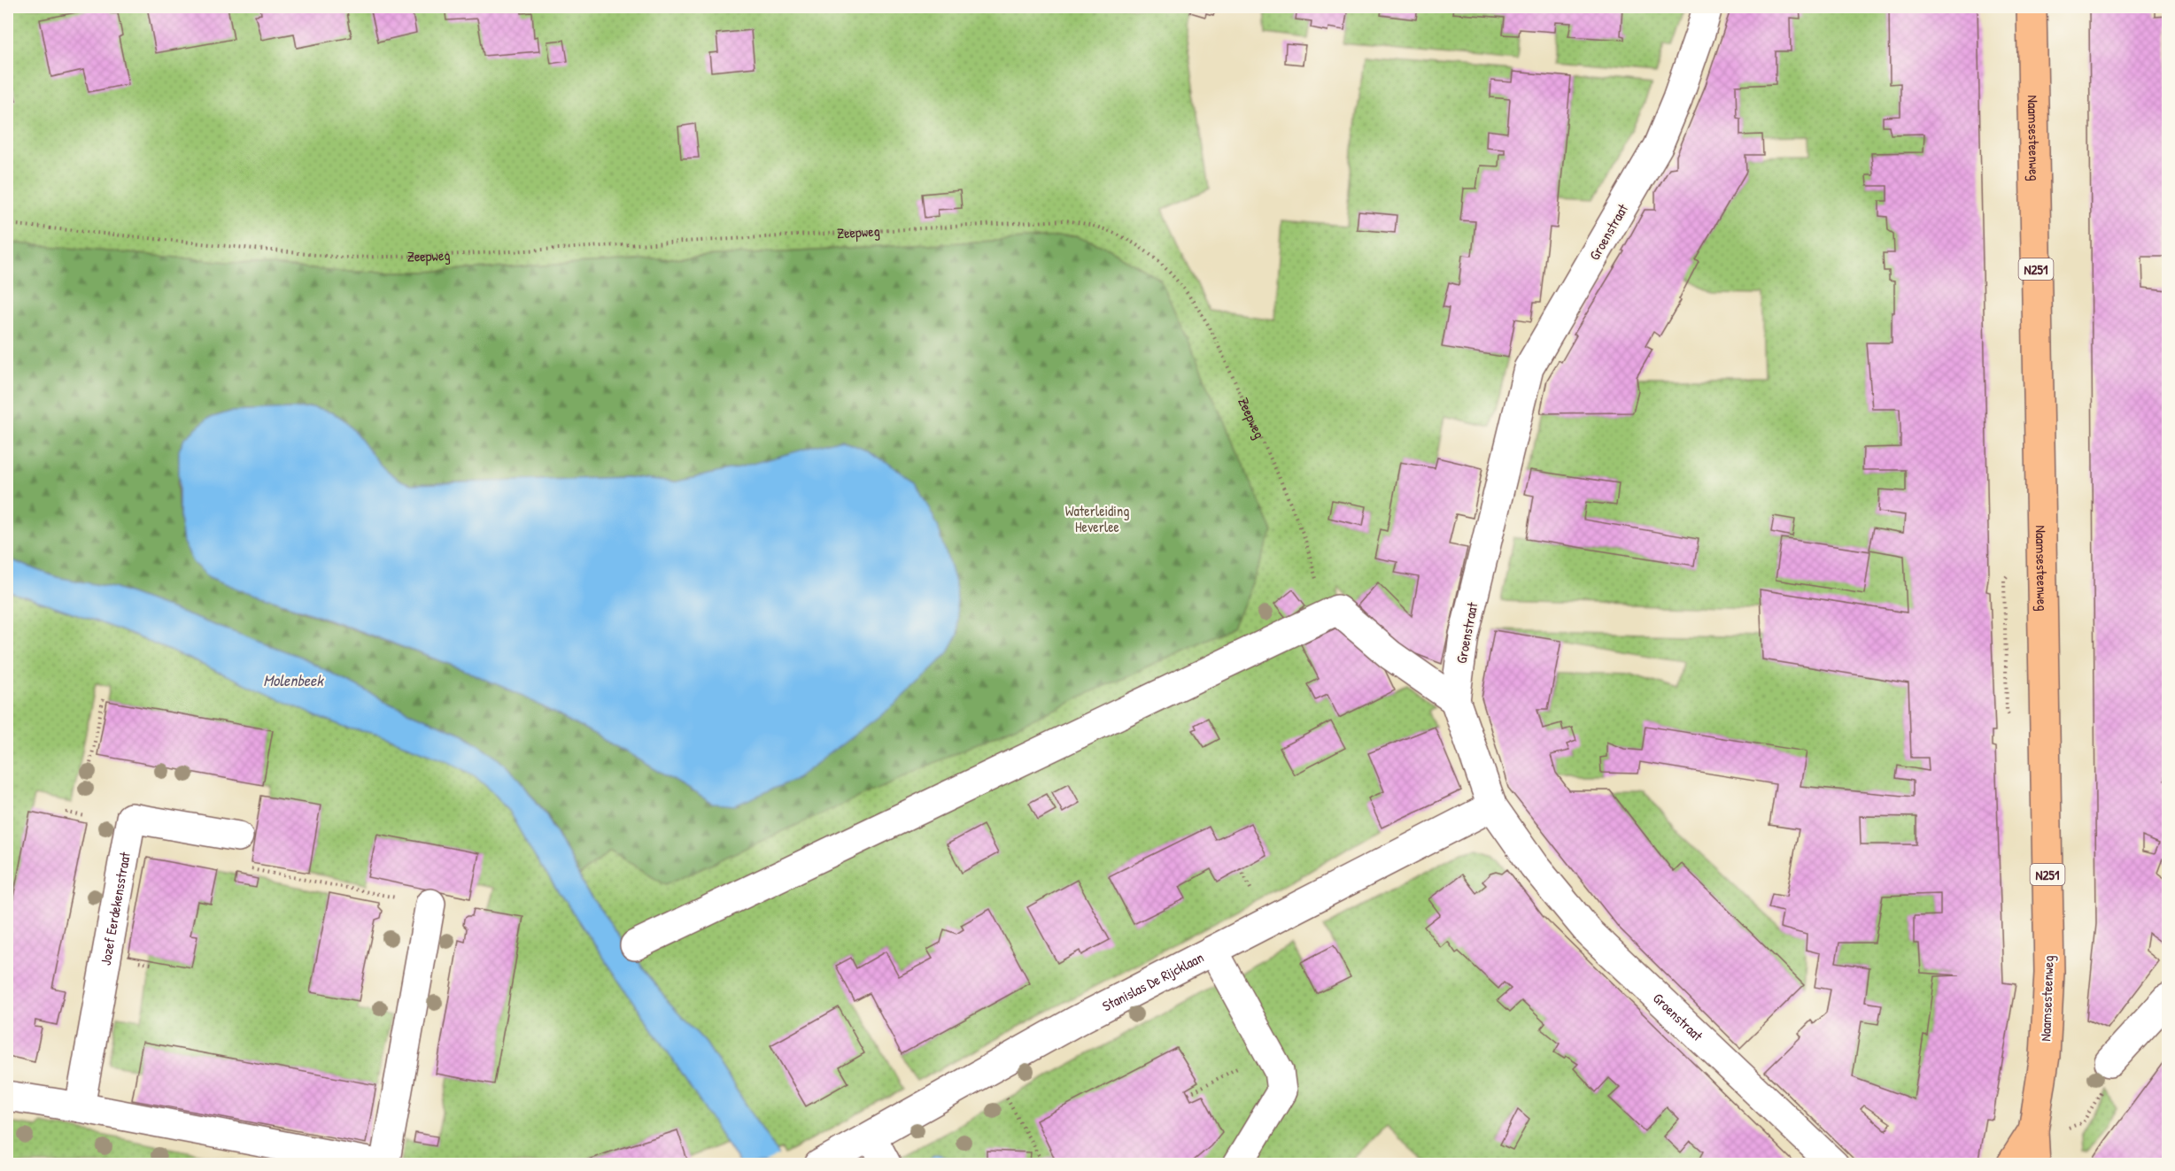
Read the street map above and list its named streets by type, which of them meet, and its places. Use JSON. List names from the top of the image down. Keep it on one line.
{"streets":{"main road":["Naamsesteenweg","N251"],"street":["Groenstraat","Jozef Eerdekensstraat","Stanislas De Rijcklaan"],"path":["Zeepweg"]},"crossings":[["Groenstraat","Stanislas De Rijcklaan"]],"water":["Molenbeek"],"parks":["Waterleiding Heverlee"]}
